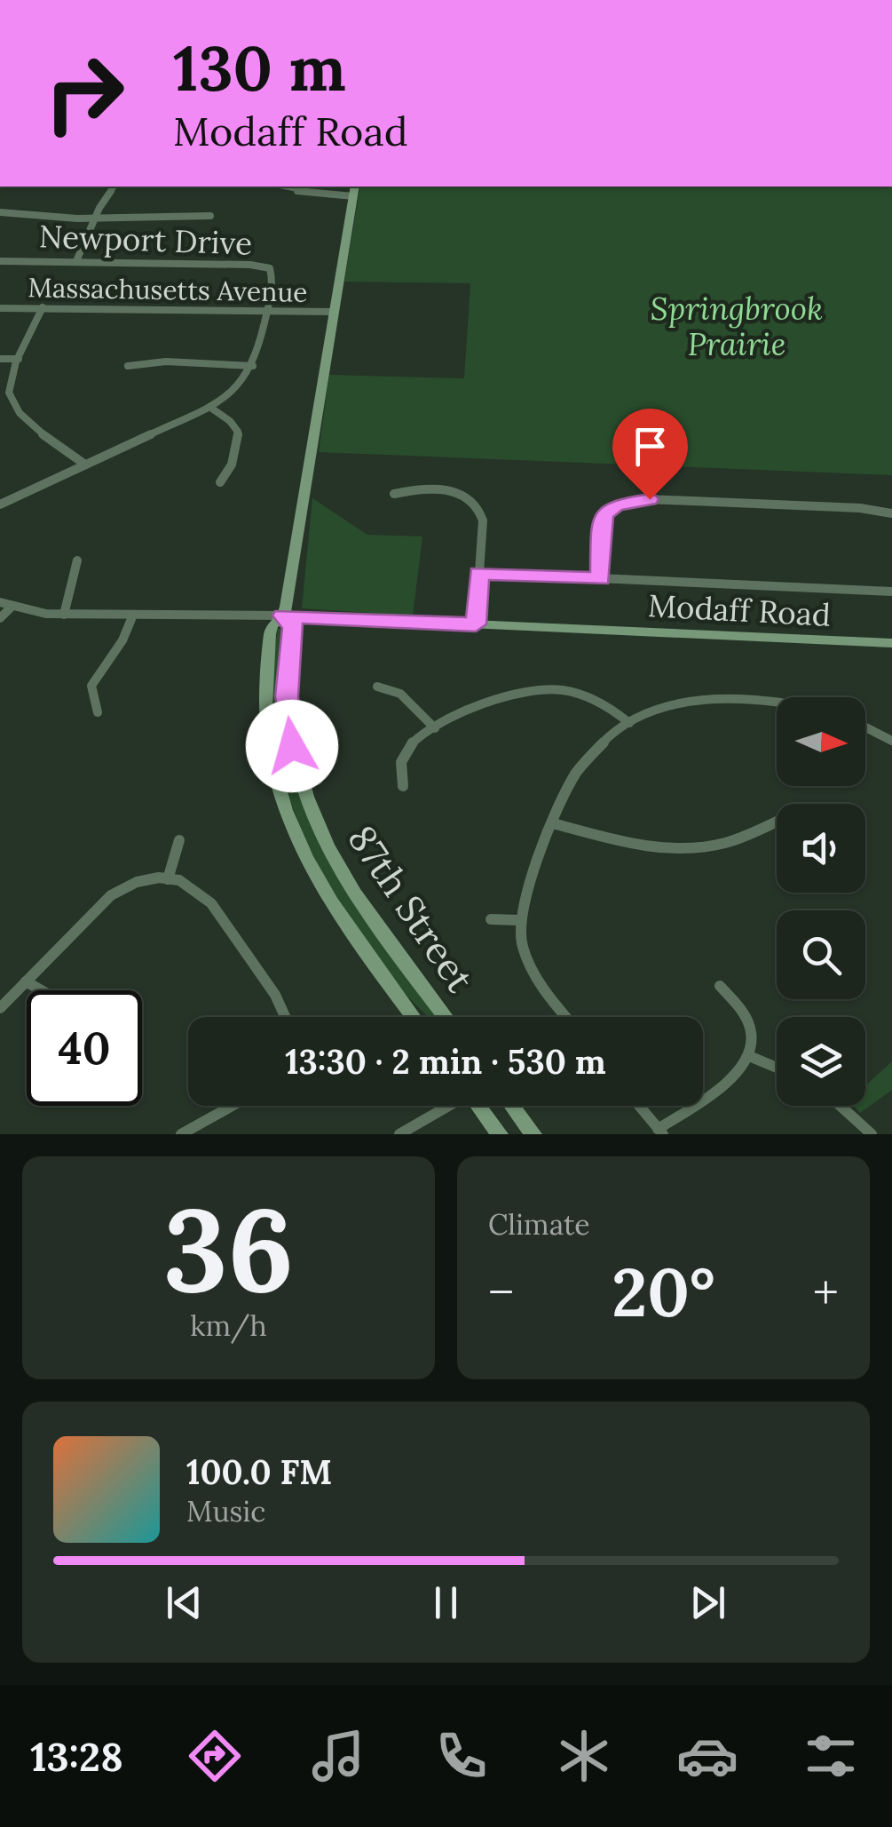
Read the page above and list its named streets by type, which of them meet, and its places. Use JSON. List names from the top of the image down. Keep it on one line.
{"streets":{"street":["Newport Drive","Massachusetts Avenue","Modaff Road","87th Street"]},"crossings":[["Newport Drive","Massachusetts Avenue"],["Massachusetts Avenue","87th Street"],["Modaff Road","87th Street"]],"parks":["Springbrook Prairie"],"north":"right","page":{"turn":["130 m","Modaff Road"],"limit":"40","trip":"13:30 · 2 min · 530 m","tile":[["36","km/h"],"Climate"],"heat":["−","20°","+"],"song":["100.0 FM","Music"],"tabs":"13:28"}}
